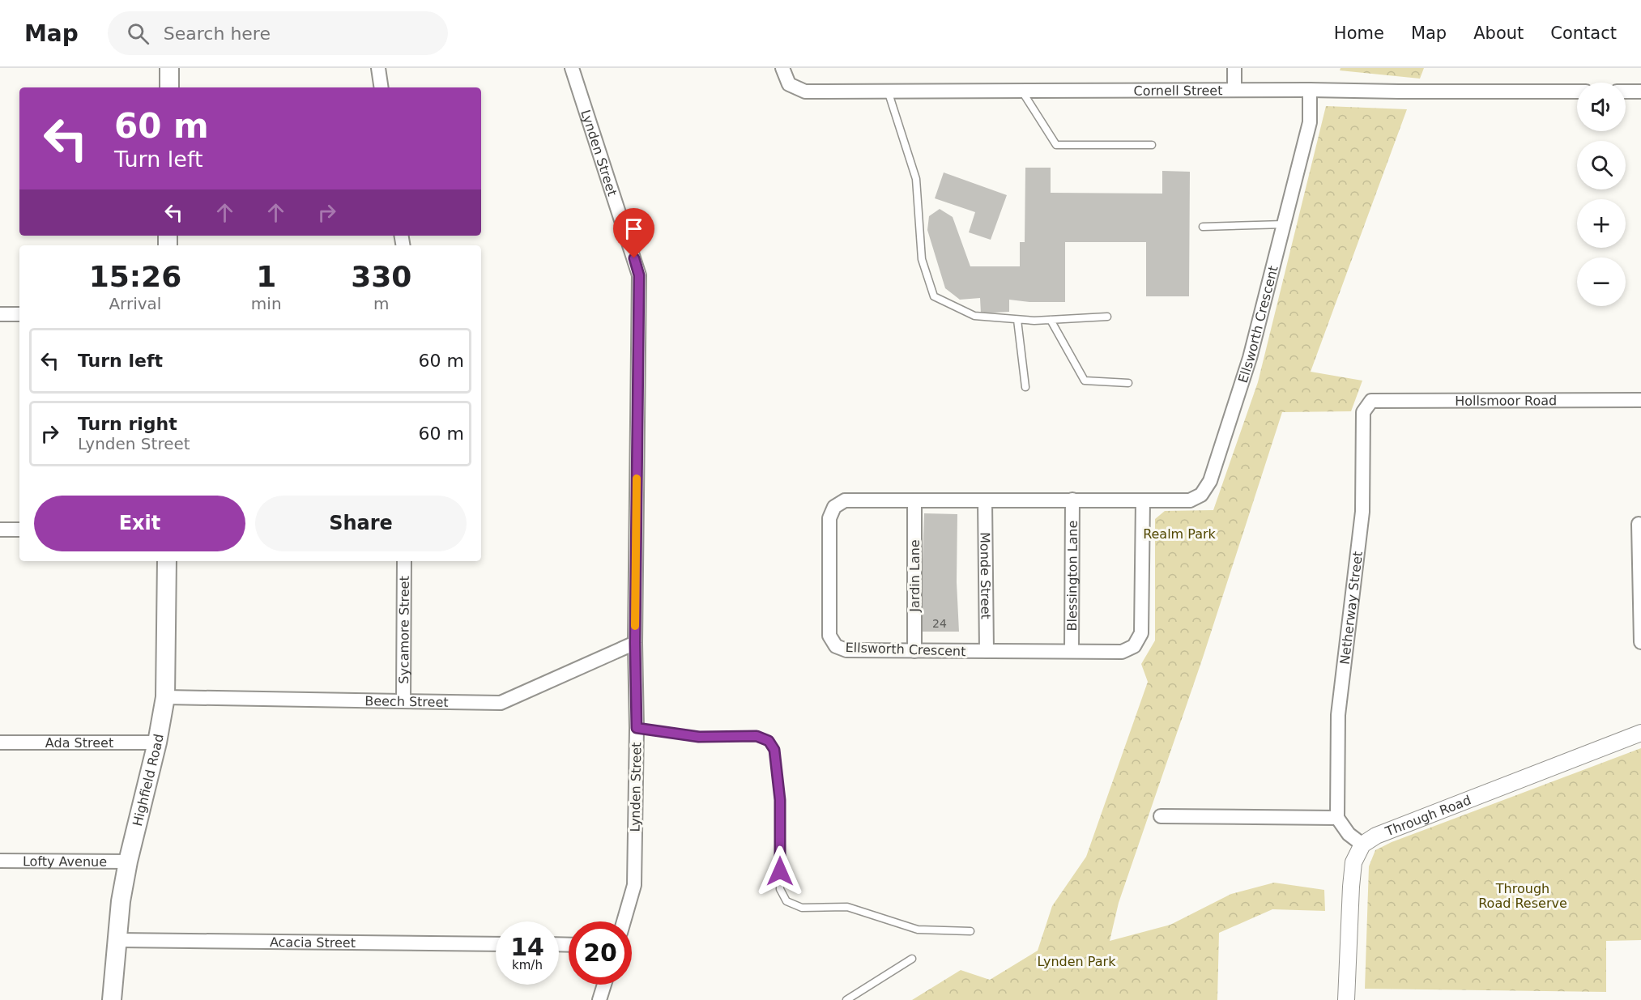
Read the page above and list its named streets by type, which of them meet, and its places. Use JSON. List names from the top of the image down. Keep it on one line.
{"streets":{"main road":["Highfield Road"],"street":["Cornell Street","Lynden Street","Ellsworth Crescent","Hollsmoor Road","Jardin Lane","Monde Street","Blessington Lane","Netherway Street","Sycamore Street","Beech Street","Ada Street","Through Road","Lofty Avenue","Acacia Street"]},"crossings":[["Cornell Street","Ellsworth Crescent"],["Lynden Street","Beech Street"],["Ellsworth Crescent","Jardin Lane"],["Ellsworth Crescent","Monde Street"],["Ellsworth Crescent","Blessington Lane"],["Hollsmoor Road","Netherway Street"],["Sycamore Street","Beech Street"],["Beech Street","Highfield Road"],["Ada Street","Highfield Road"],["Highfield Road","Lofty Avenue"],["Highfield Road","Acacia Street"]],"parks":["Realm Park","Through Road Reserve","Lynden Park"],"house_numbers":["24"],"page":{"header":"Map","search":"Search here","nav":["Home","Map","About","Contact"],"map_buttons":["+","−"],"turn":["60 m","Turn left"],"eta":["15:26","Arrival","1","min","330","m"],"list":[{"name":"Turn left","value":"60 m"},{"name":"Turn right","note":"Lynden Street","value":"60 m"}],"buttons":["Exit","Share"],"speed":"14 km/h","limit":"20"}}
